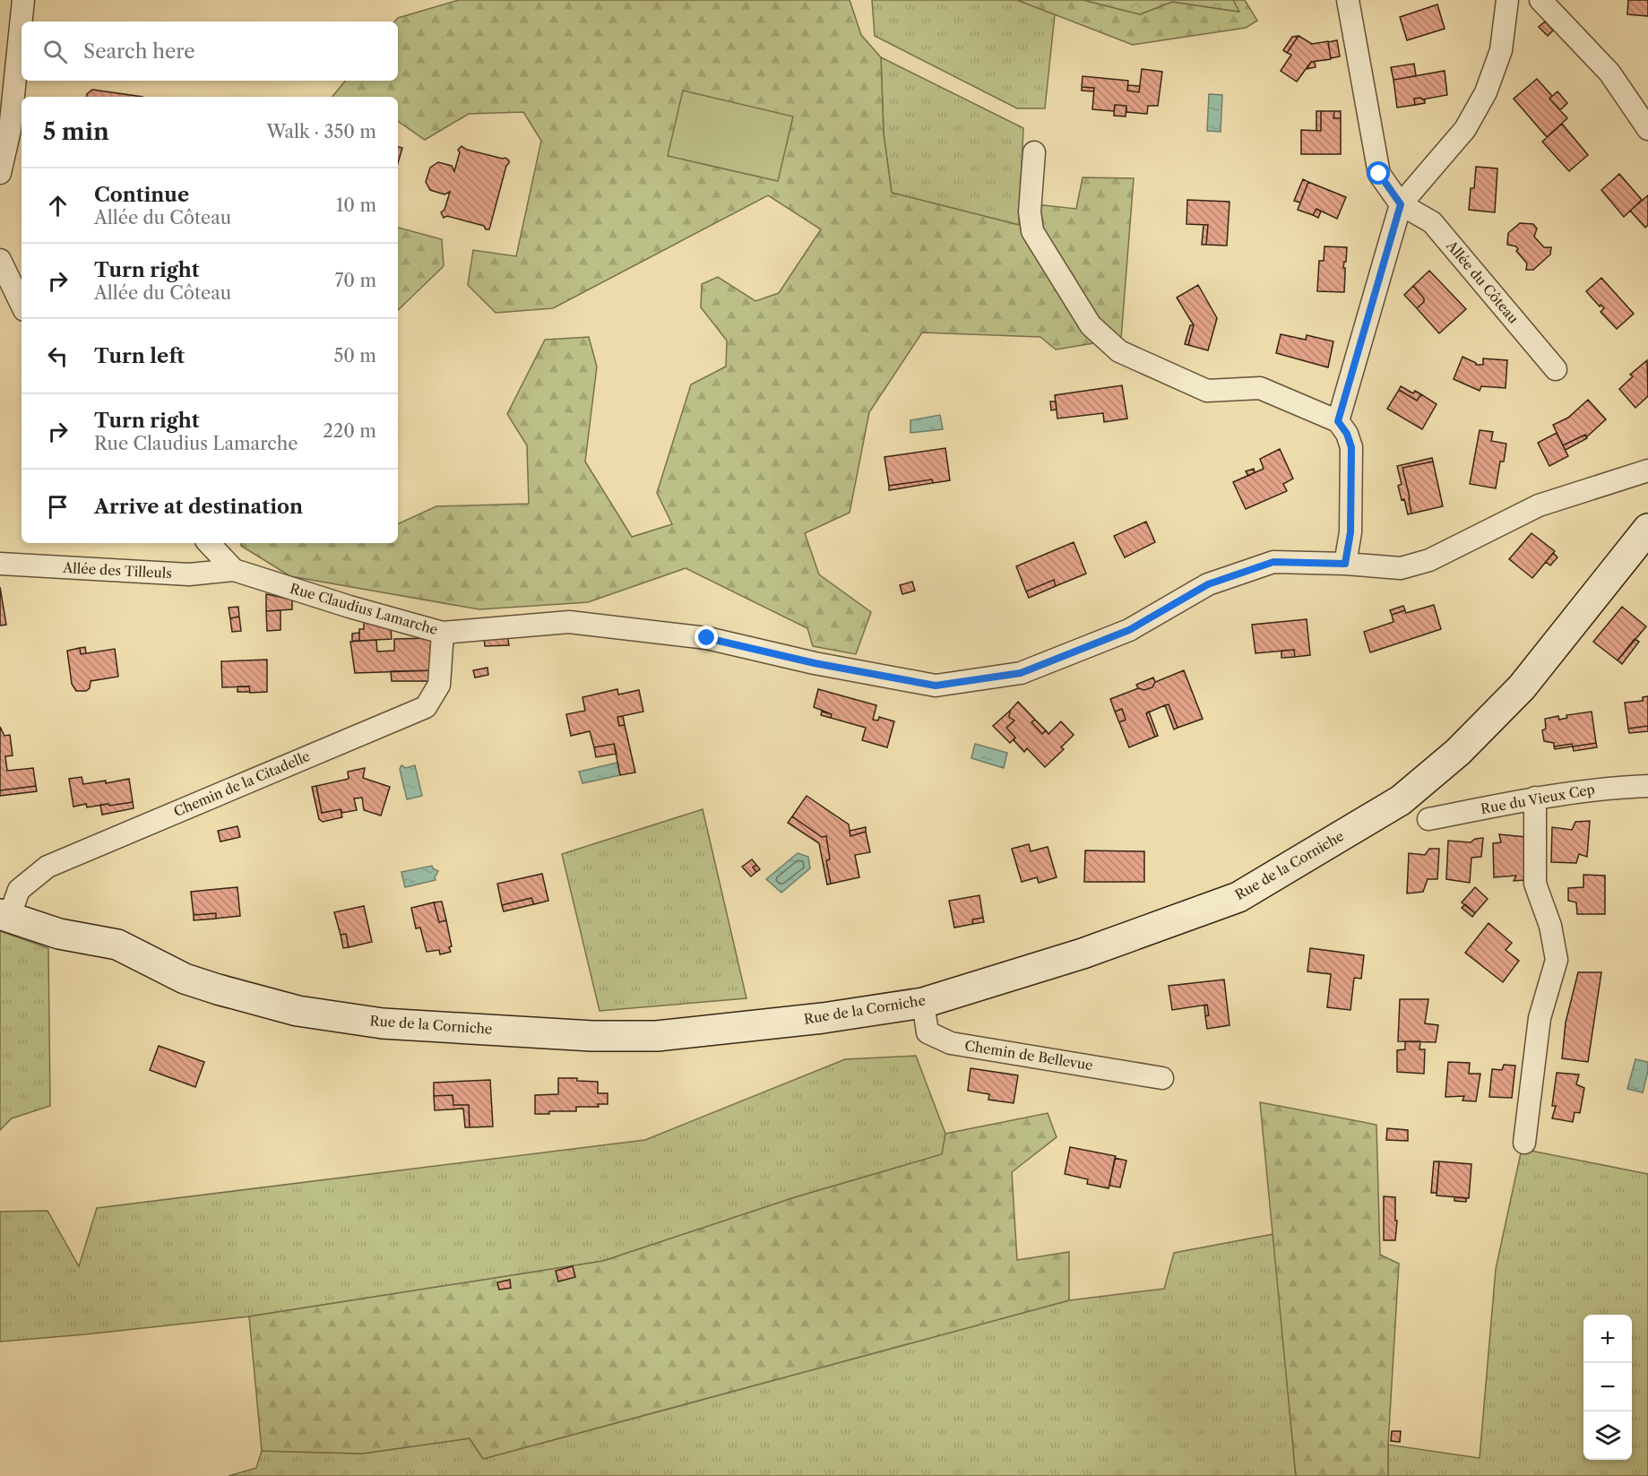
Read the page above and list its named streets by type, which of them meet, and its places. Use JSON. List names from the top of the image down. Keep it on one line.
{"streets":{"main road":["Rue de la Corniche"],"street":["Allée du Côteau","Allée des Tilleuls","Rue Claudius Lamarche","Chemin de la Citadelle","Rue du Vieux Cep","Chemin de Bellevue"]},"crossings":[["Allée des Tilleuls","Rue Claudius Lamarche"],["Rue Claudius Lamarche","Chemin de la Citadelle"],["Chemin de la Citadelle","Rue de la Corniche"],["Rue de la Corniche","Chemin de Bellevue"]],"page":{"search":"Search here","heading":["5 min","Walk · 350 m"],"list":[["Continue","Allée du Côteau","10 m"],["Turn right","Allée du Côteau","70 m"],["Turn left","50 m"],["Turn right","Rue Claudius Lamarche","220 m"],"Arrive at destination"],"map_buttons":["+","−"]}}
